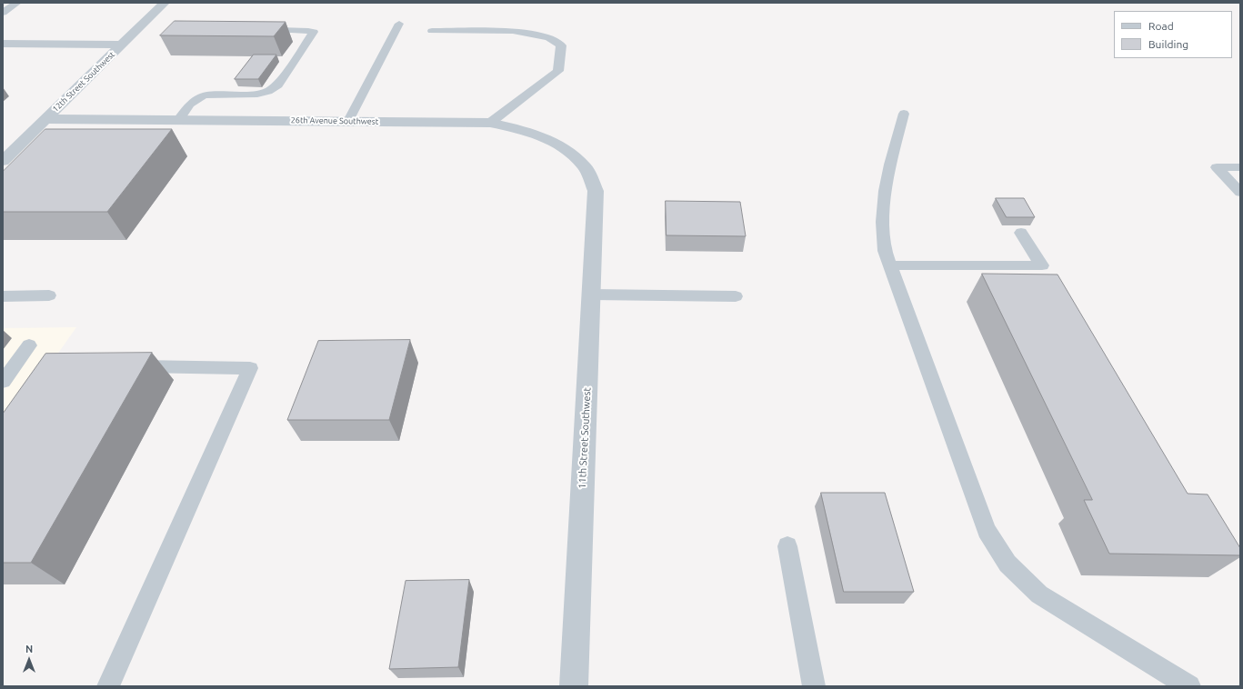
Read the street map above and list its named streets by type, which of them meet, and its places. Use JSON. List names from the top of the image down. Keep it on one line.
{"streets":{"street":["12th Street Southwest","26th Avenue Southwest","11th Street Southwest"]},"crossings":[["12th Street Southwest","26th Avenue Southwest"],["26th Avenue Southwest","11th Street Southwest"]],"legend":["Road","Building"],"north":"top"}
